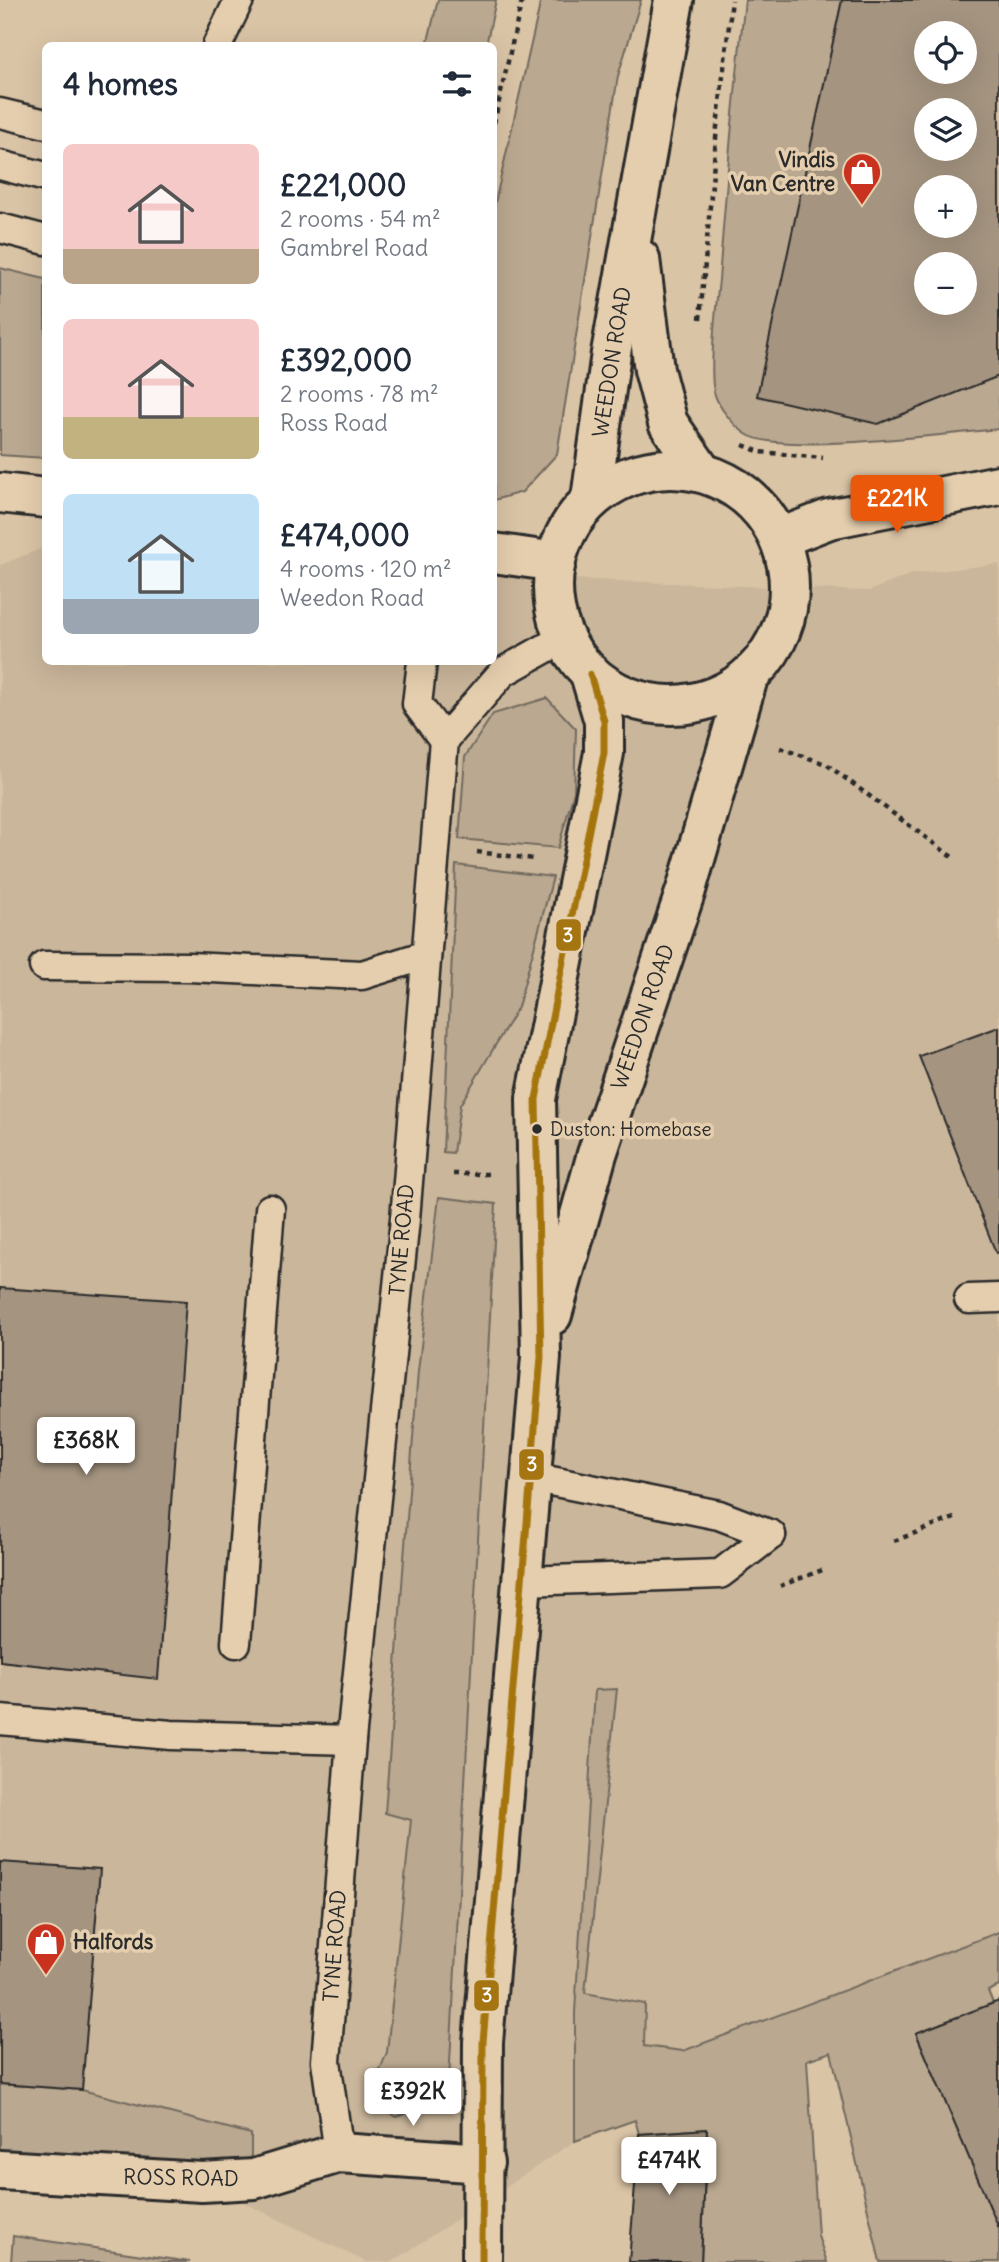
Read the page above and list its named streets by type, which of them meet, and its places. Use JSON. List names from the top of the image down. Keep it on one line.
{"streets":{"main road":["WEEDON ROAD","ROSS ROAD"],"lane":["TYNE ROAD"]},"crossings":[["WEEDON ROAD","ROSS ROAD"],["TYNE ROAD","ROSS ROAD"]],"places":{"shop":["Vindis Van Centre","Halfords"],"other":["Duston: Homebase"]},"lines":["transit line 3"],"page":{"map_buttons":["+","−"],"heading":"4 homes","list":[{"name":"£221,000","note":"2 rooms · 54 m² · Gambrel Road"},{"name":"£392,000","note":"2 rooms · 78 m² · Ross Road"},{"name":"£474,000","note":"4 rooms · 120 m² · Weedon Road"}],"price":["£221K","£368K","£392K","£474K"]}}
